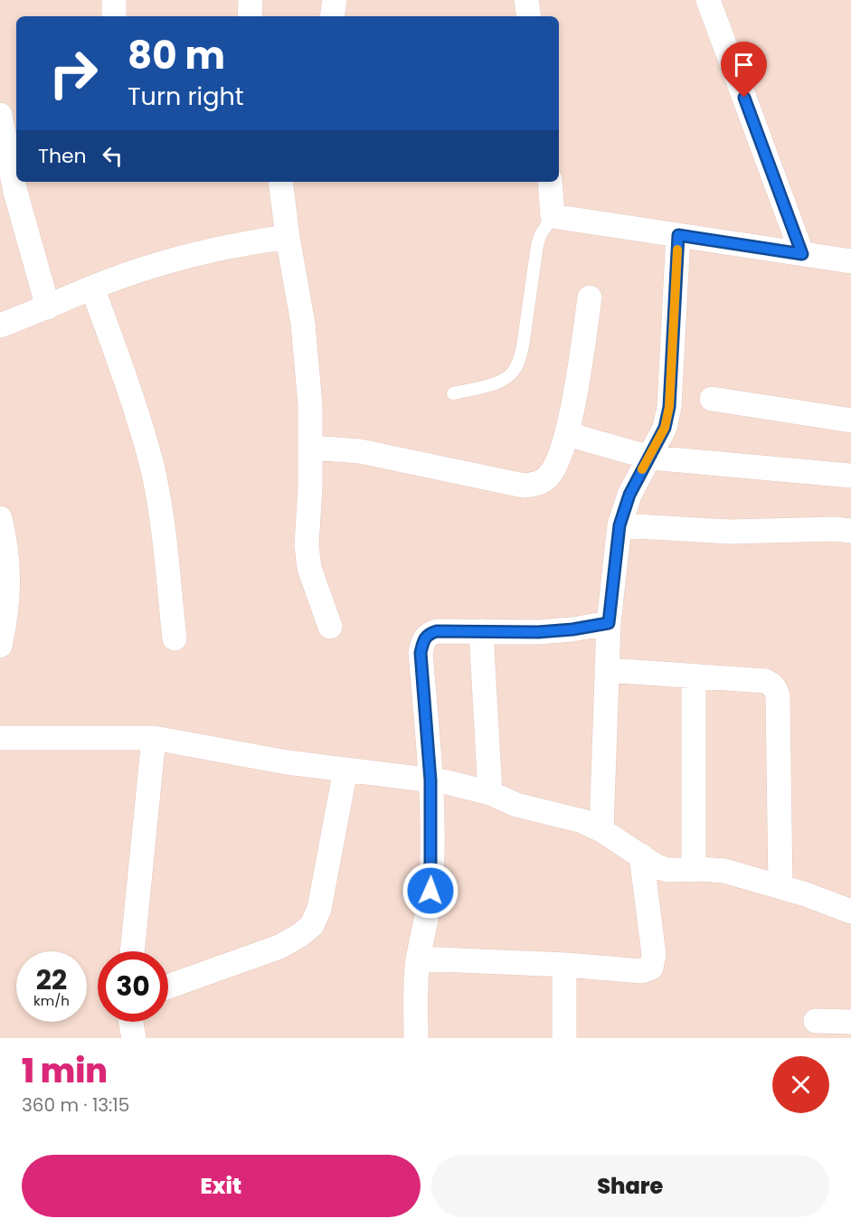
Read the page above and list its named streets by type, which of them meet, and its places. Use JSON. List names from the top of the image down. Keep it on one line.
{"page":{"turn":["80 m","Turn right"],"then":"Then","speed":"22 km/h","limit":"30","heading":["1 min","360 m · 13:15"],"buttons":["Exit","Share"]}}
